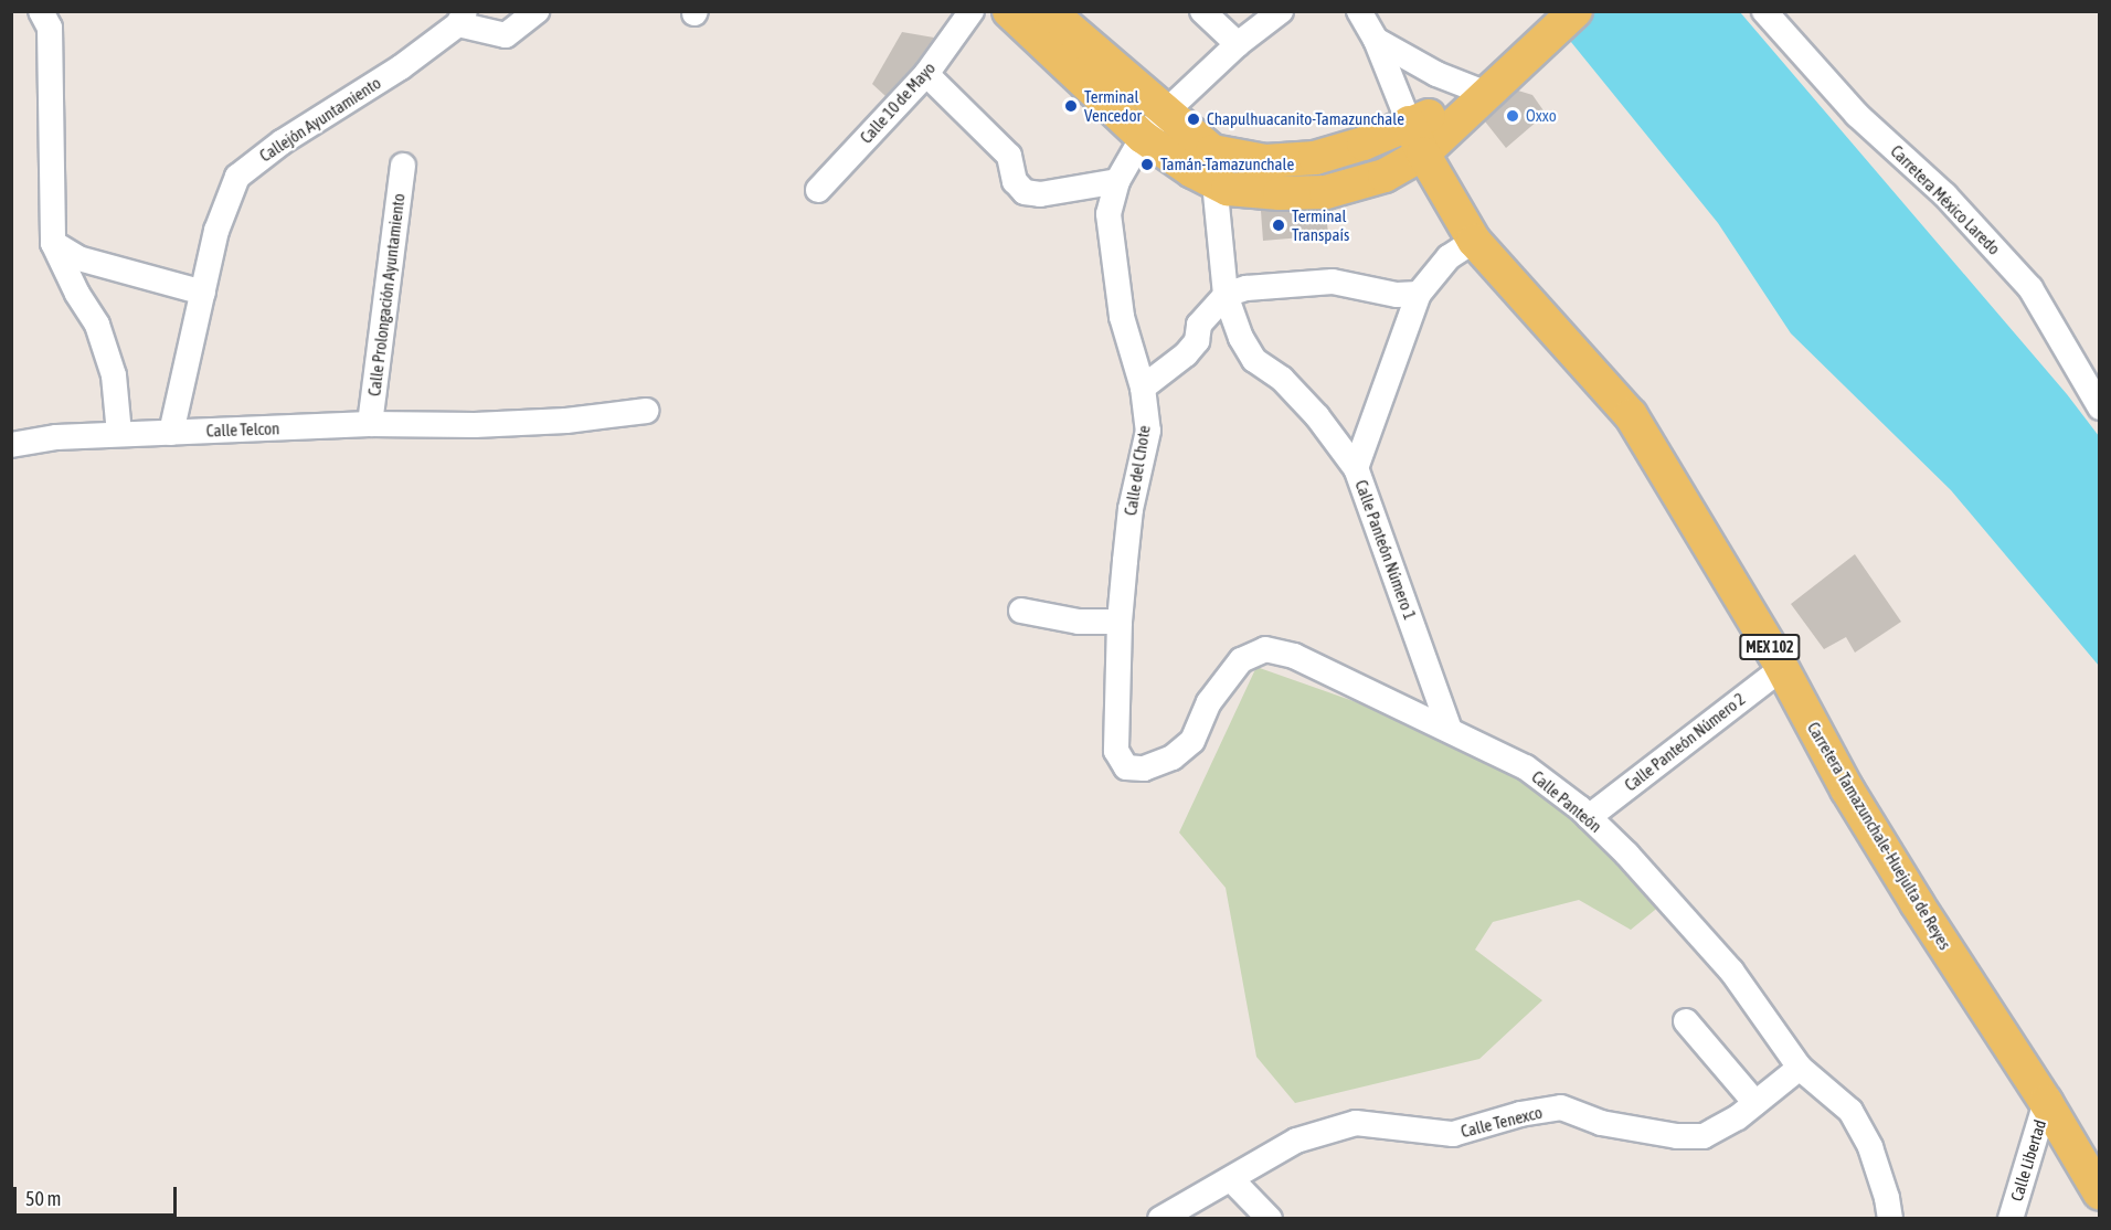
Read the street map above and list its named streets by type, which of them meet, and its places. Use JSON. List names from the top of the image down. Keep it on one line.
{"streets":{"main road":["MEX 102","Carretera Tamazunchale-Huejulta de Reyes"],"street":["Calle 10 de Mayo","Callejón Ayuntamiento","Carretera México Laredo","Calle Prolongación Ayuntamiento","Calle Telcon","Calle del Chote","Calle Panteón Número 1","Calle Panteón Número 2","Calle Panteón","Calle Tenexco","Calle Libertad"]},"crossings":[["Callejón Ayuntamiento","Calle Telcon"],["Calle Prolongación Ayuntamiento","Calle Telcon"],["Calle del Chote","Calle Panteón"],["Calle Panteón Número 1","Calle Panteón"],["Calle Panteón Número 1","Carretera Tamazunchale-Huejulta de Reyes"],["Calle Panteón Número 2","Calle Panteón"],["Calle Panteón Número 2","Carretera Tamazunchale-Huejulta de Reyes"],["Calle Panteón","Calle Tenexco"],["Carretera Tamazunchale-Huejulta de Reyes","Calle Libertad"]],"places":["Terminal Vencedor","Oxxo","Chapulhuacanito-Tamazunchale","Tamán-Tamazunchale","Terminal Transpaís"],"scale_bar":"50 m"}
